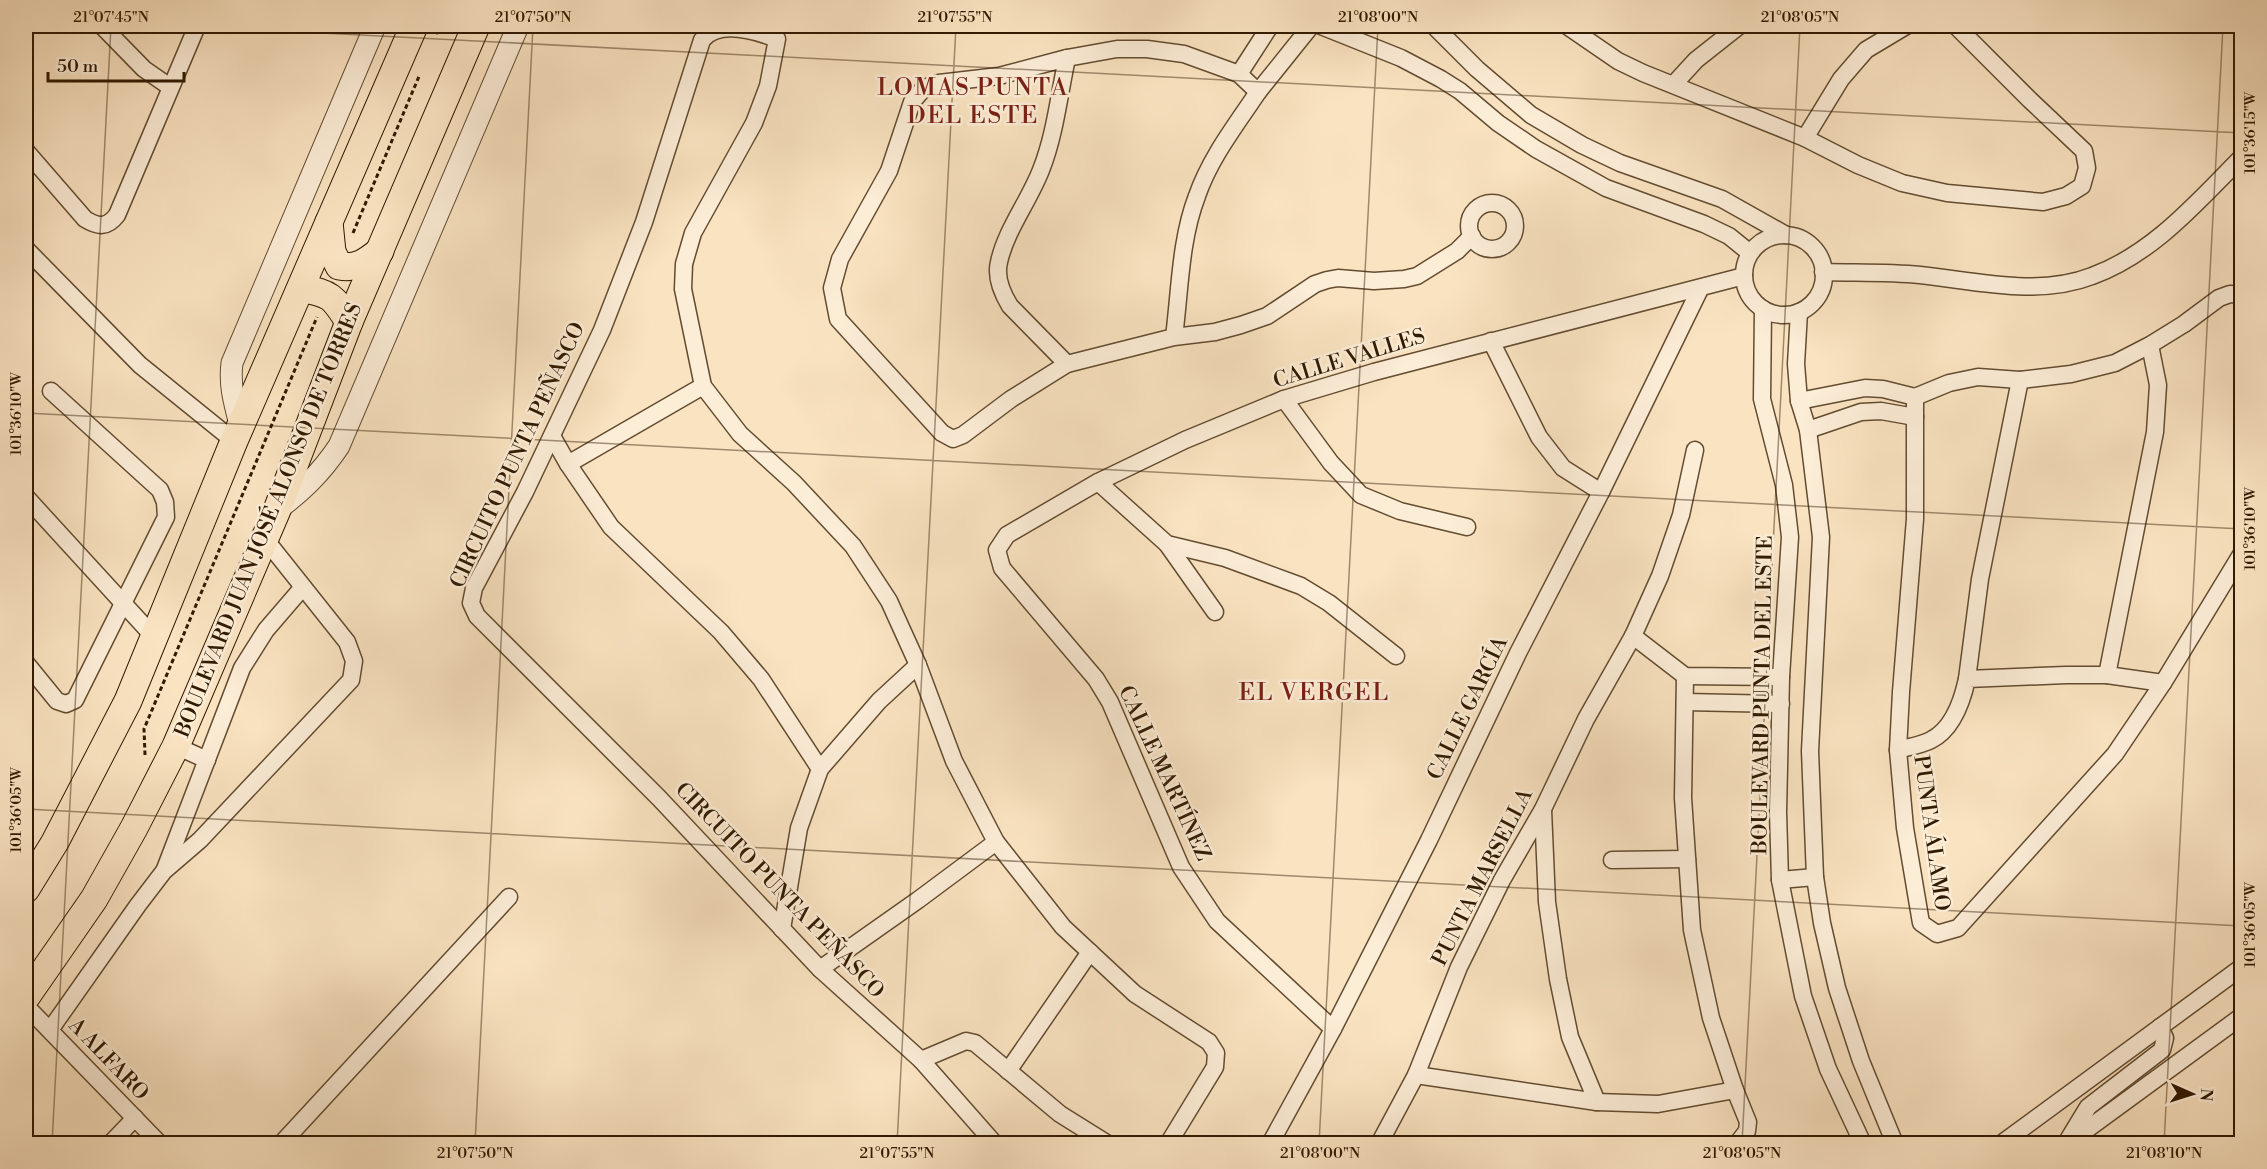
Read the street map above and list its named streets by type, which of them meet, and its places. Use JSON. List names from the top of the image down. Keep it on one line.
{"streets":{"main road":["BOULEVARD JUAN JOSÉ ALONSO DE TORRES"],"street":["CALLE VALLES","CIRCUITO PUNTA PEÑASCO","BOULEVARD PUNTA DEL ESTE","CALLE GARCÍA","CALLE MARTÍNEZ","PUNTA ÁLAMO","PUNTA MARSELLA","A ALFARO"]},"crossings":[["CALLE VALLES","BOULEVARD PUNTA DEL ESTE"],["CALLE VALLES","CALLE GARCÍA"],["CALLE VALLES","CALLE MARTÍNEZ"],["CALLE GARCÍA","CALLE MARTÍNEZ"]],"districts":["LOMAS PUNTA DEL ESTE","EL VERGEL"],"scale_bar":"50 m","north":"right","coordinates":["21°07'45\"N","21°07'50\"N","21°07'55\"N","21°08'00\"N","21°08'05\"N","101°36'15\"W","101°36'10\"W","101°36'05\"W","21°08'10\"N"]}
